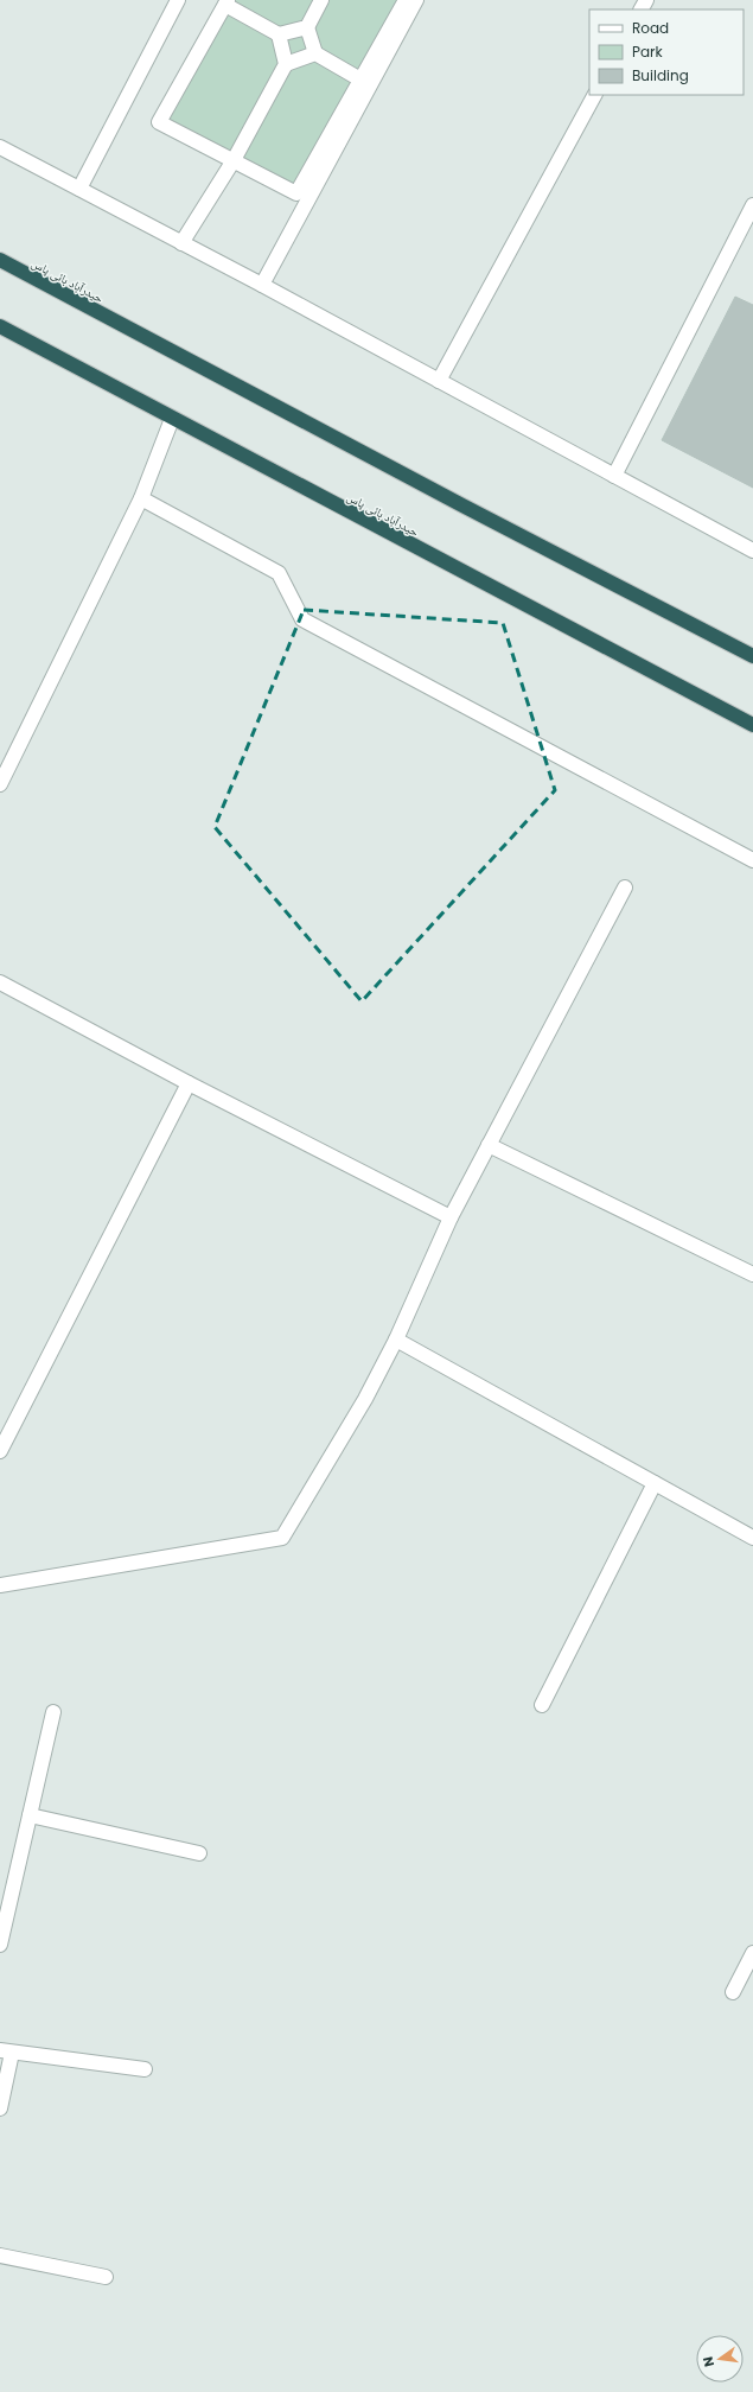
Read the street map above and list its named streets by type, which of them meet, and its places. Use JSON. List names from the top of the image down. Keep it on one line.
{"streets":{"highway":["حیدرآباد بائی پاس"]},"legend":["Road","Park","Building"],"north":"left"}
